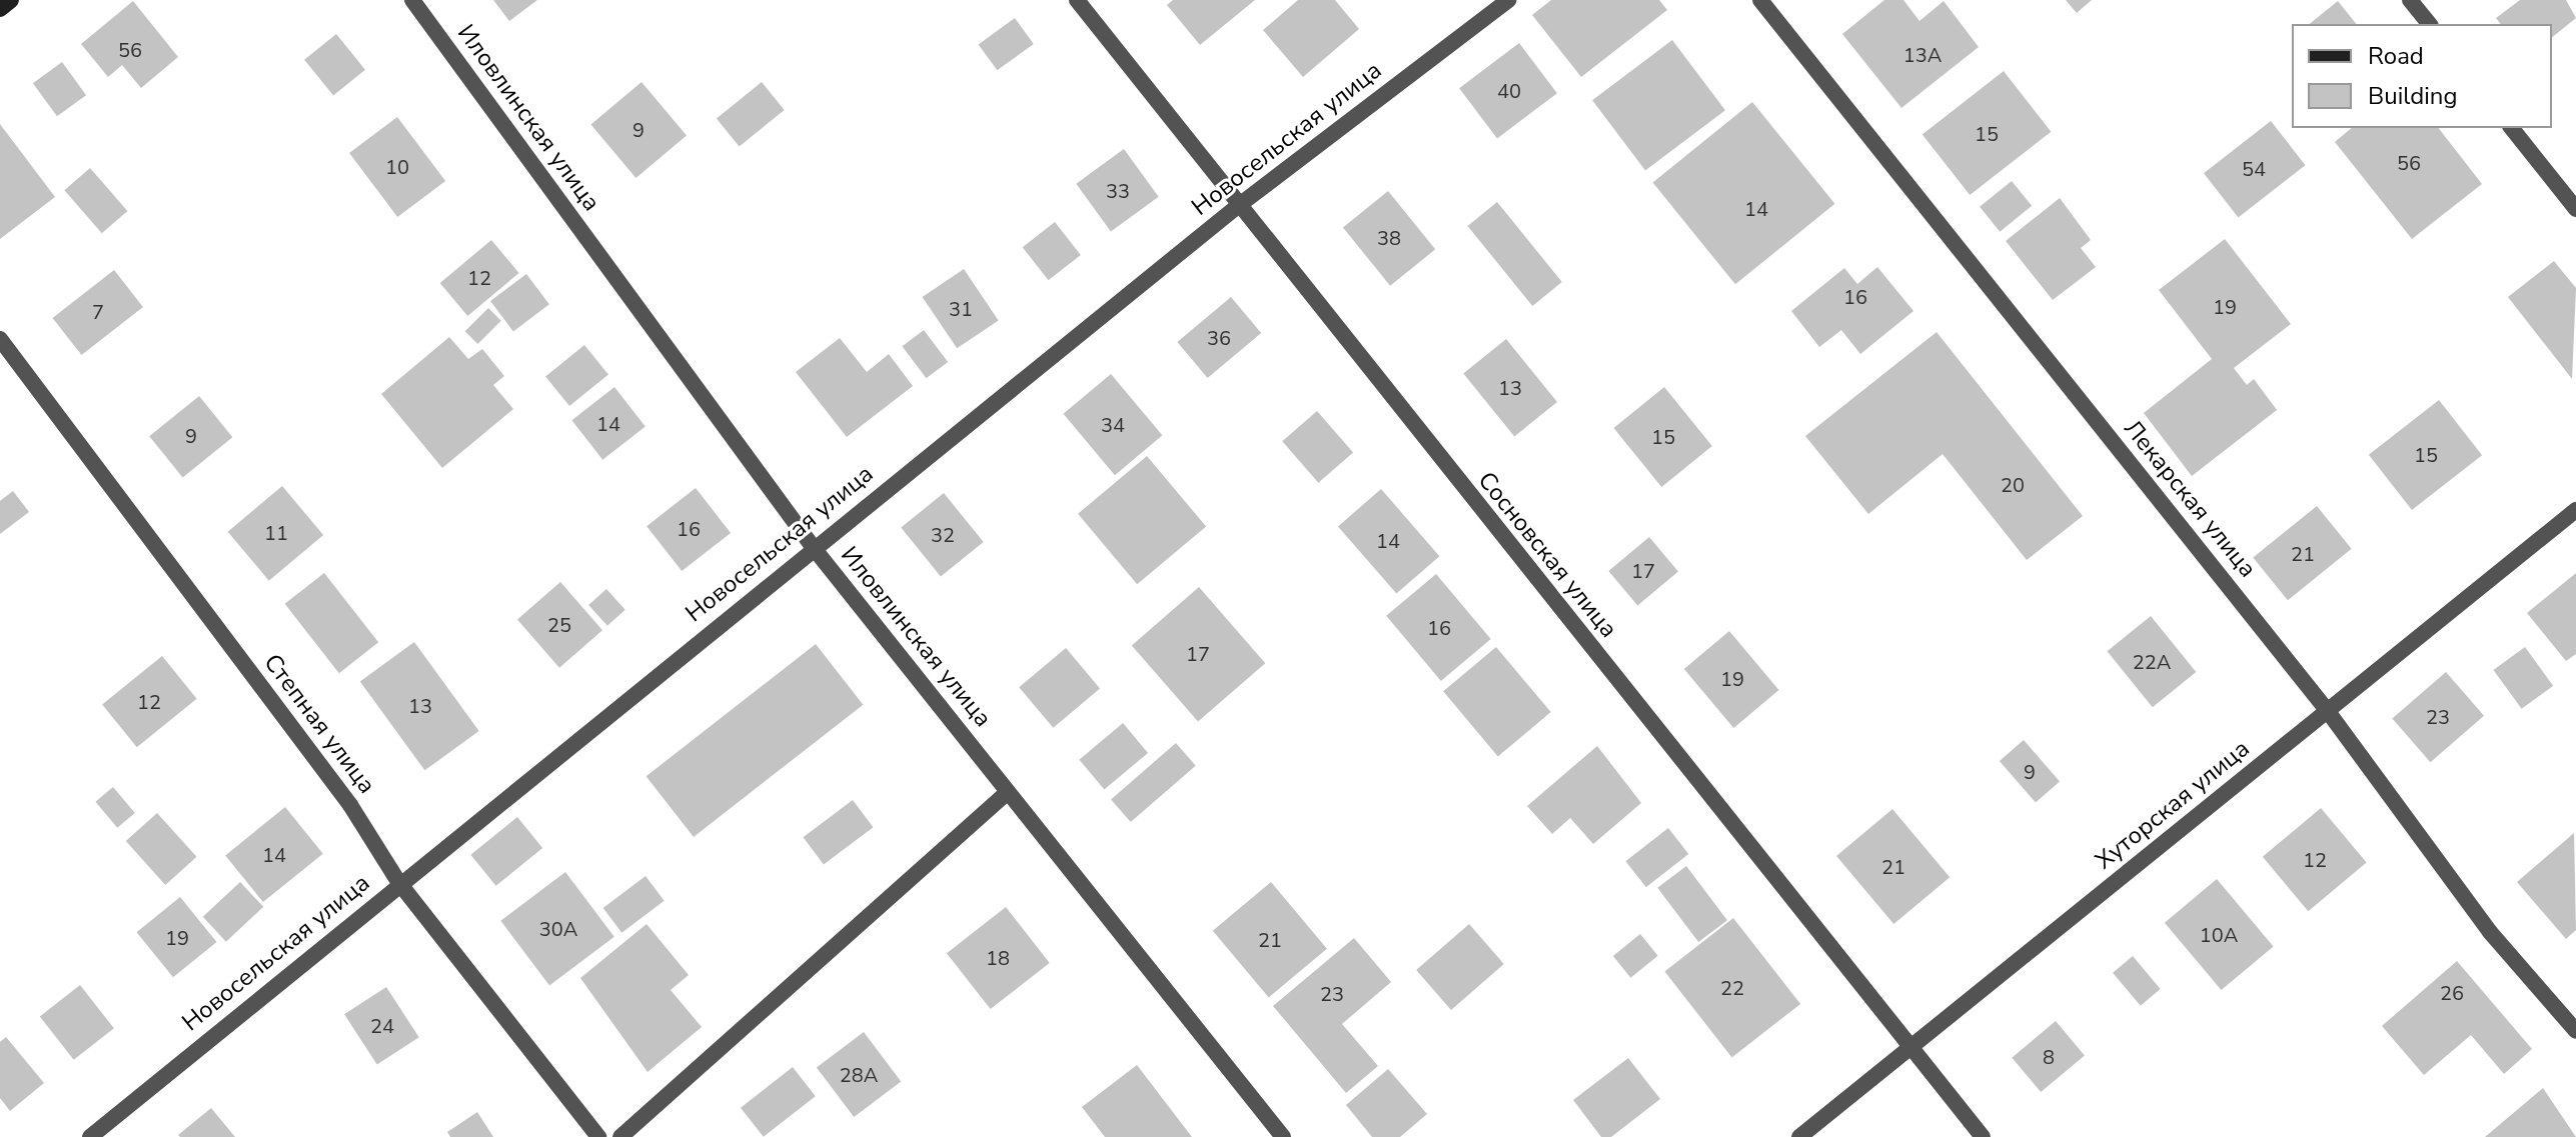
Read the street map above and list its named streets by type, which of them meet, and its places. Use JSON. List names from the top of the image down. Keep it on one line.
{"streets":{"street":["Иловлинская улица","Новосельская улица","Лекарская улица","Сосновская улица","Степная улица","Хуторская улица"]},"crossings":[["Иловлинская улица","Новосельская улица"],["Новосельская улица","Сосновская улица"],["Новосельская улица","Степная улица"],["Лекарская улица","Хуторская улица"],["Сосновская улица","Хуторская улица"]],"house_numbers":["56","13А","40","9","15","56","10","54","33","14","38","12","16","19","31","7","36","13","14","34","9","15","15","20","16","11","32","14","21","17","25","16","17","22А","19","12","13","23","9","14","12","21","30А","10А","19","21","18","22","26","23","24","8","28А"],"legend":["Road","Building"]}
